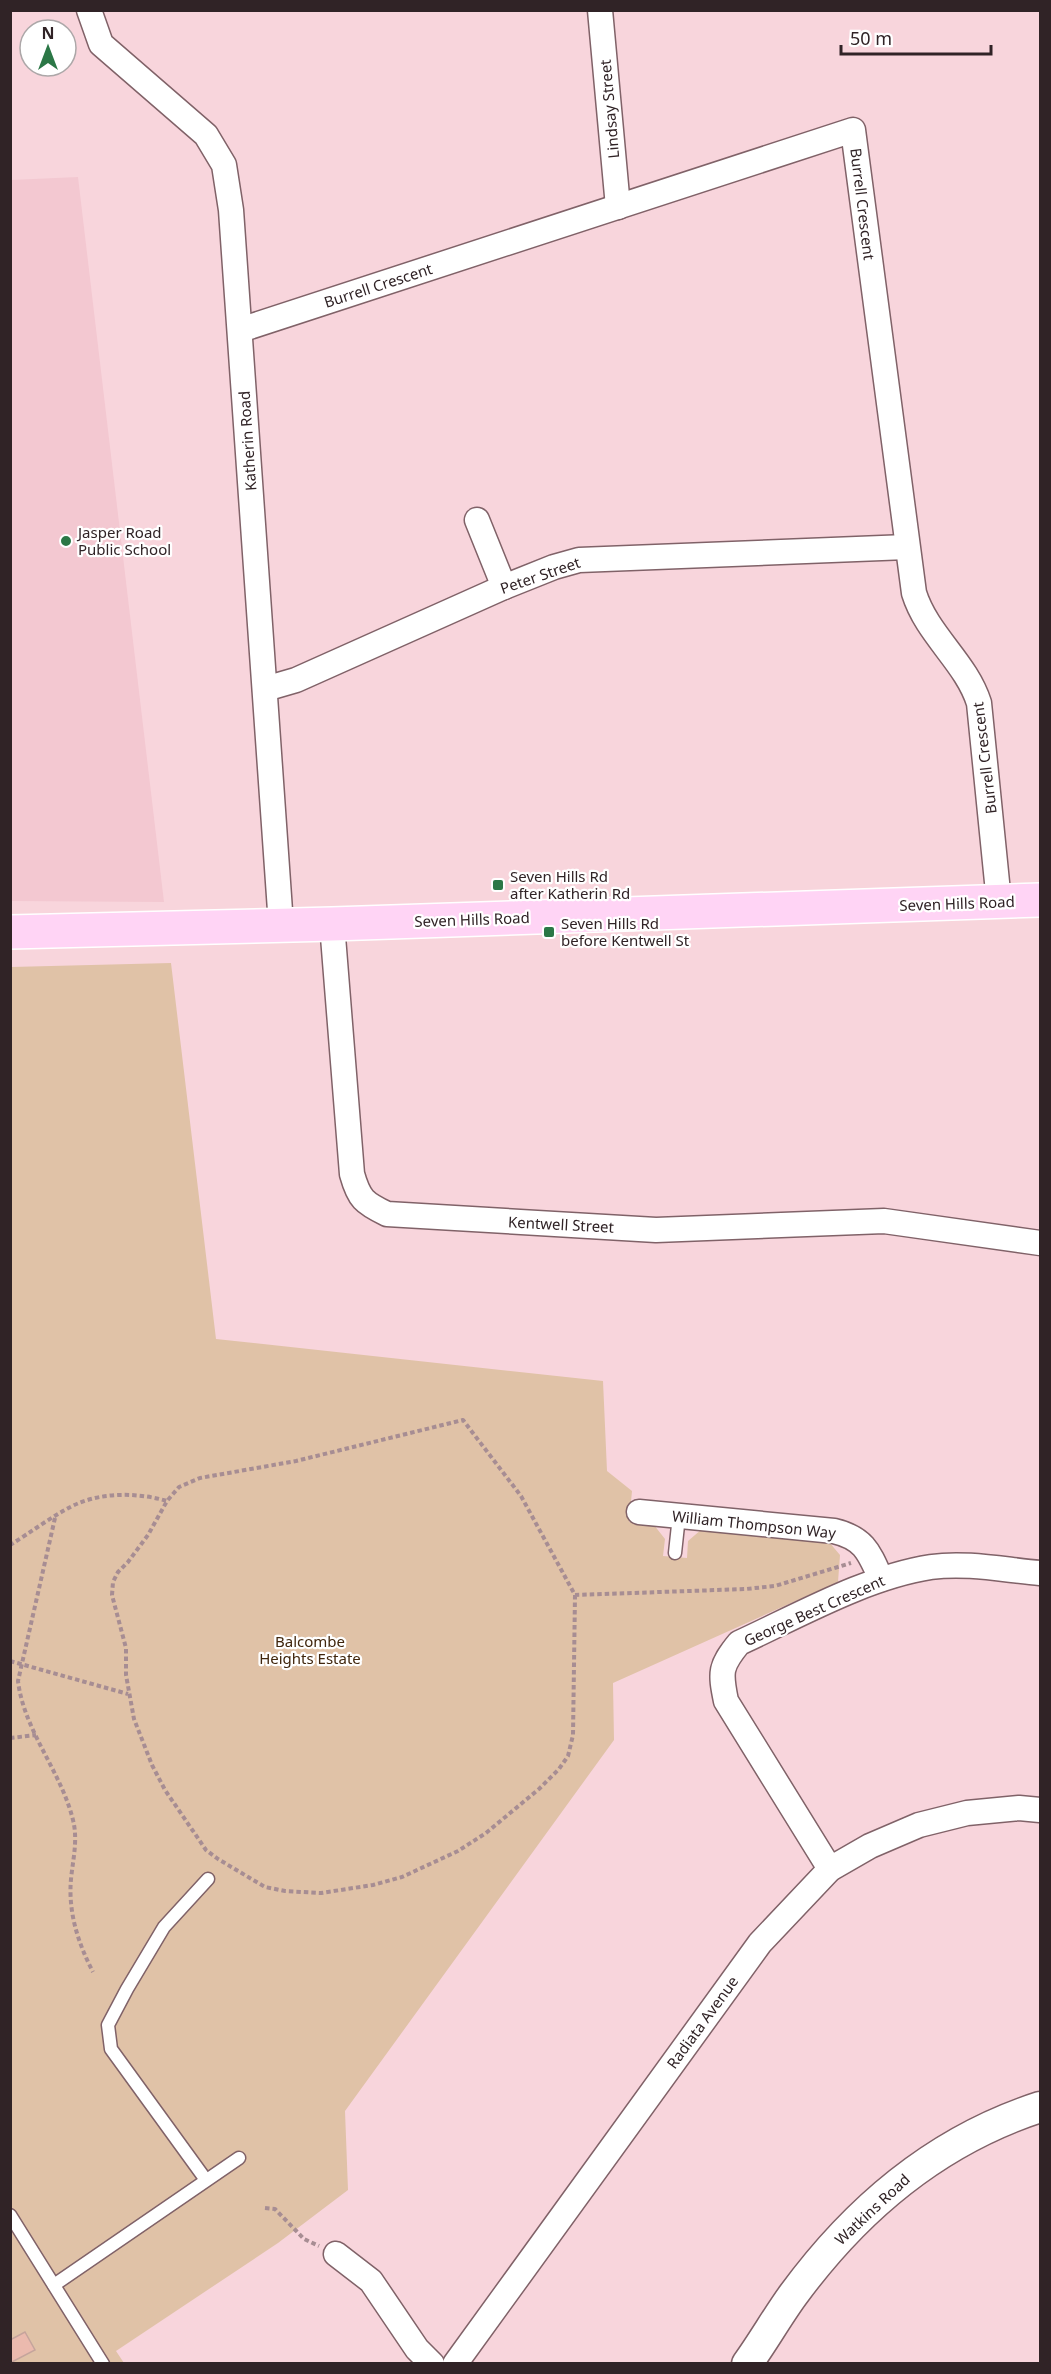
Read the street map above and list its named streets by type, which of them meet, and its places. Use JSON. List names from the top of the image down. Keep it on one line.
{"streets":{"main road":["Seven Hills Road"],"street":["Lindsay Street","Burrell Crescent","Katherin Road","Peter Street","Kentwell Street","William Thompson Way","George Best Crescent","Radiata Avenue","Watkins Road"]},"crossings":[["Lindsay Street","Burrell Crescent"],["Burrell Crescent","Katherin Road"],["Burrell Crescent","Peter Street"],["Burrell Crescent","Seven Hills Road"],["Katherin Road","Peter Street"],["Katherin Road","Seven Hills Road"],["Seven Hills Road","Kentwell Street"],["William Thompson Way","George Best Crescent"],["George Best Crescent","Radiata Avenue"]],"parks":["Balcombe Heights Estate"],"places":{"other":["Jasper Road Public School"],"transit":["Seven Hills Rd after Katherin Rd","Seven Hills Rd before Kentwell St"]},"scale_bar":"50 m","north":"top"}
